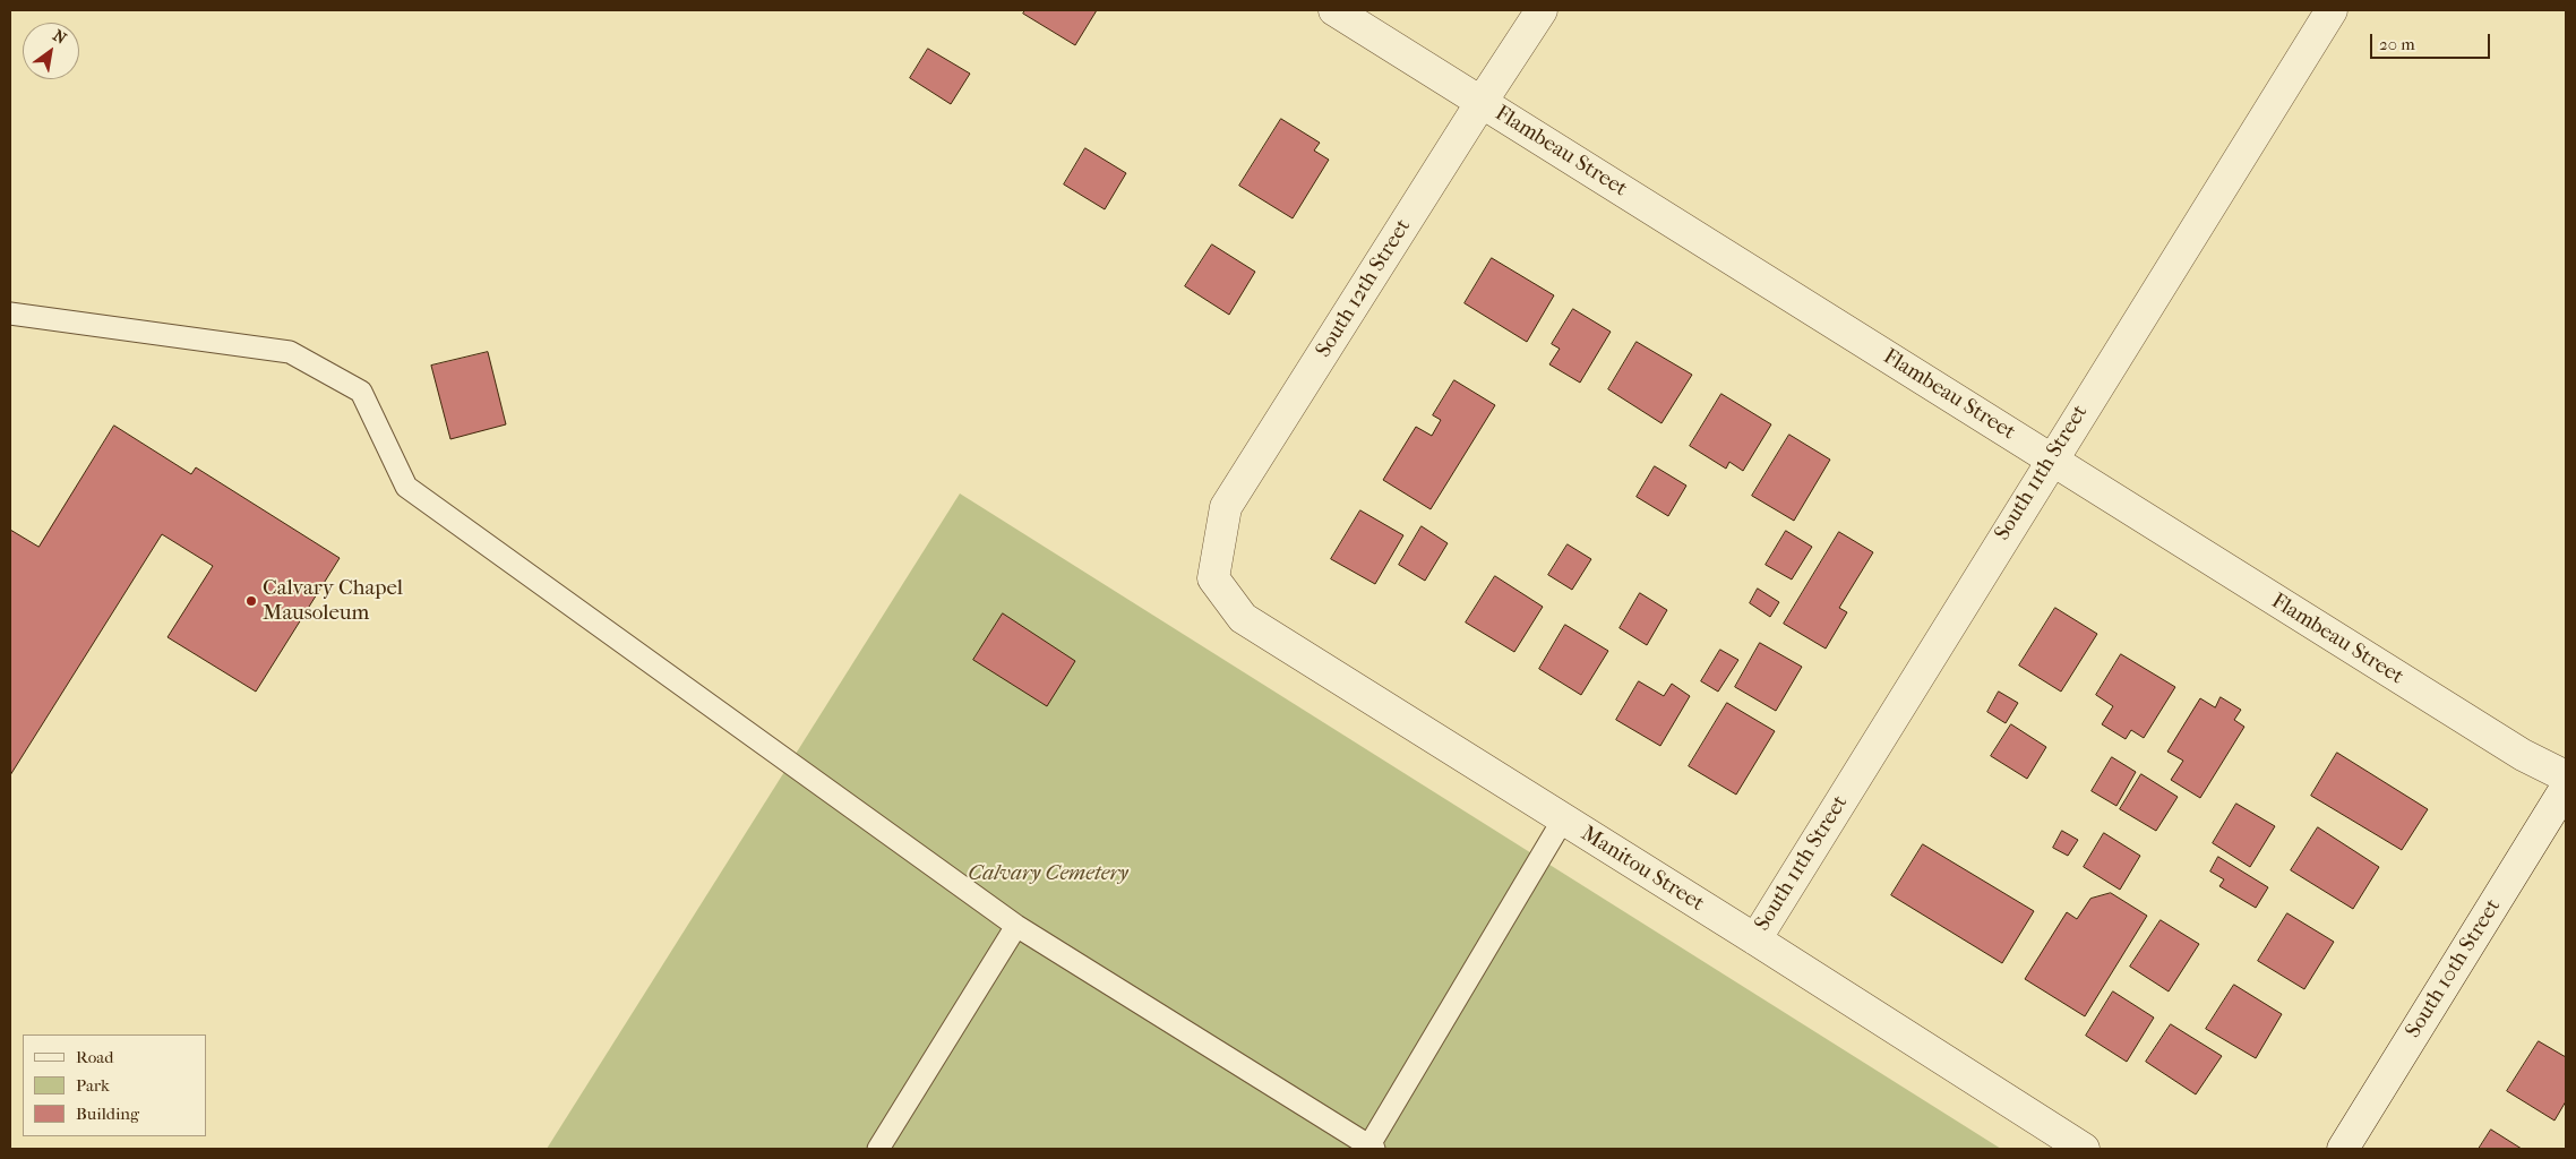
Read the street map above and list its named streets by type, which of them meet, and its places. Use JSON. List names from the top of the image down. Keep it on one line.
{"streets":{"street":["Flambeau Street","South 12th Street","South 11th Street","Manitou Street","South 10th Street"]},"crossings":[["Flambeau Street","South 12th Street"],["Flambeau Street","South 11th Street"],["South 12th Street","Manitou Street"],["South 11th Street","Manitou Street"]],"parks":["Calvary Cemetery"],"places":["Calvary Chapel Mausoleum"],"legend":["Road","Park","Building"],"scale_bar":"20 m","north":"top right"}
